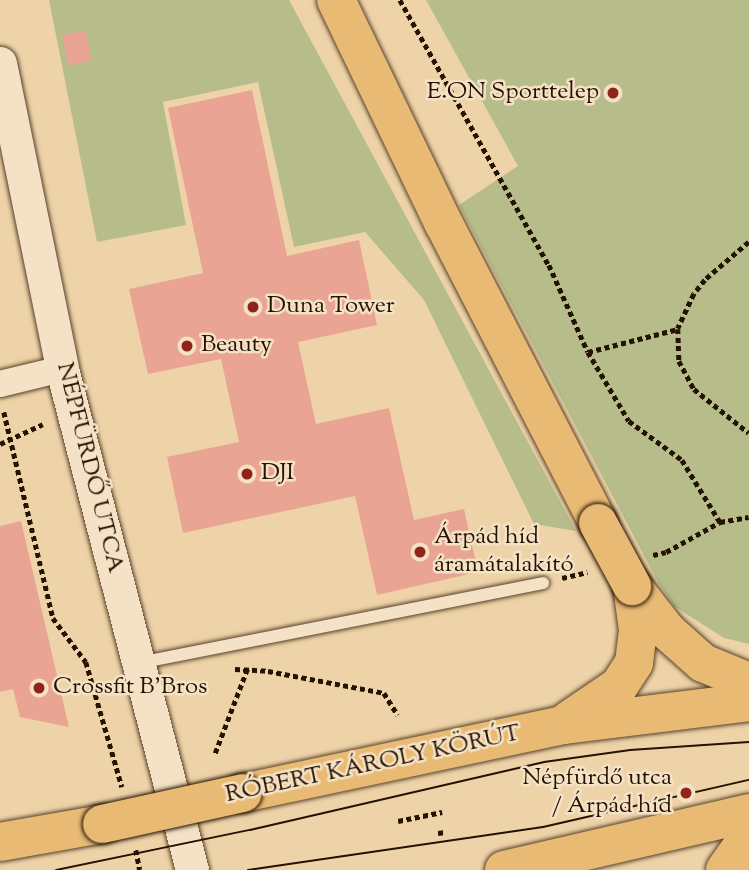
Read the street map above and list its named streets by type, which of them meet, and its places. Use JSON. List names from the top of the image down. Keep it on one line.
{"streets":{"main road":["RÓBERT KÁROLY KÖRÚT"],"street":["NÉPFÜRDŐ UTCA"]},"places":["E.ON Sporttelep","Duna Tower","Beauty","DJI","Árpád híd áramátalakító","Crossfit B'Bros","Népfürdő utca / Árpád híd"]}
